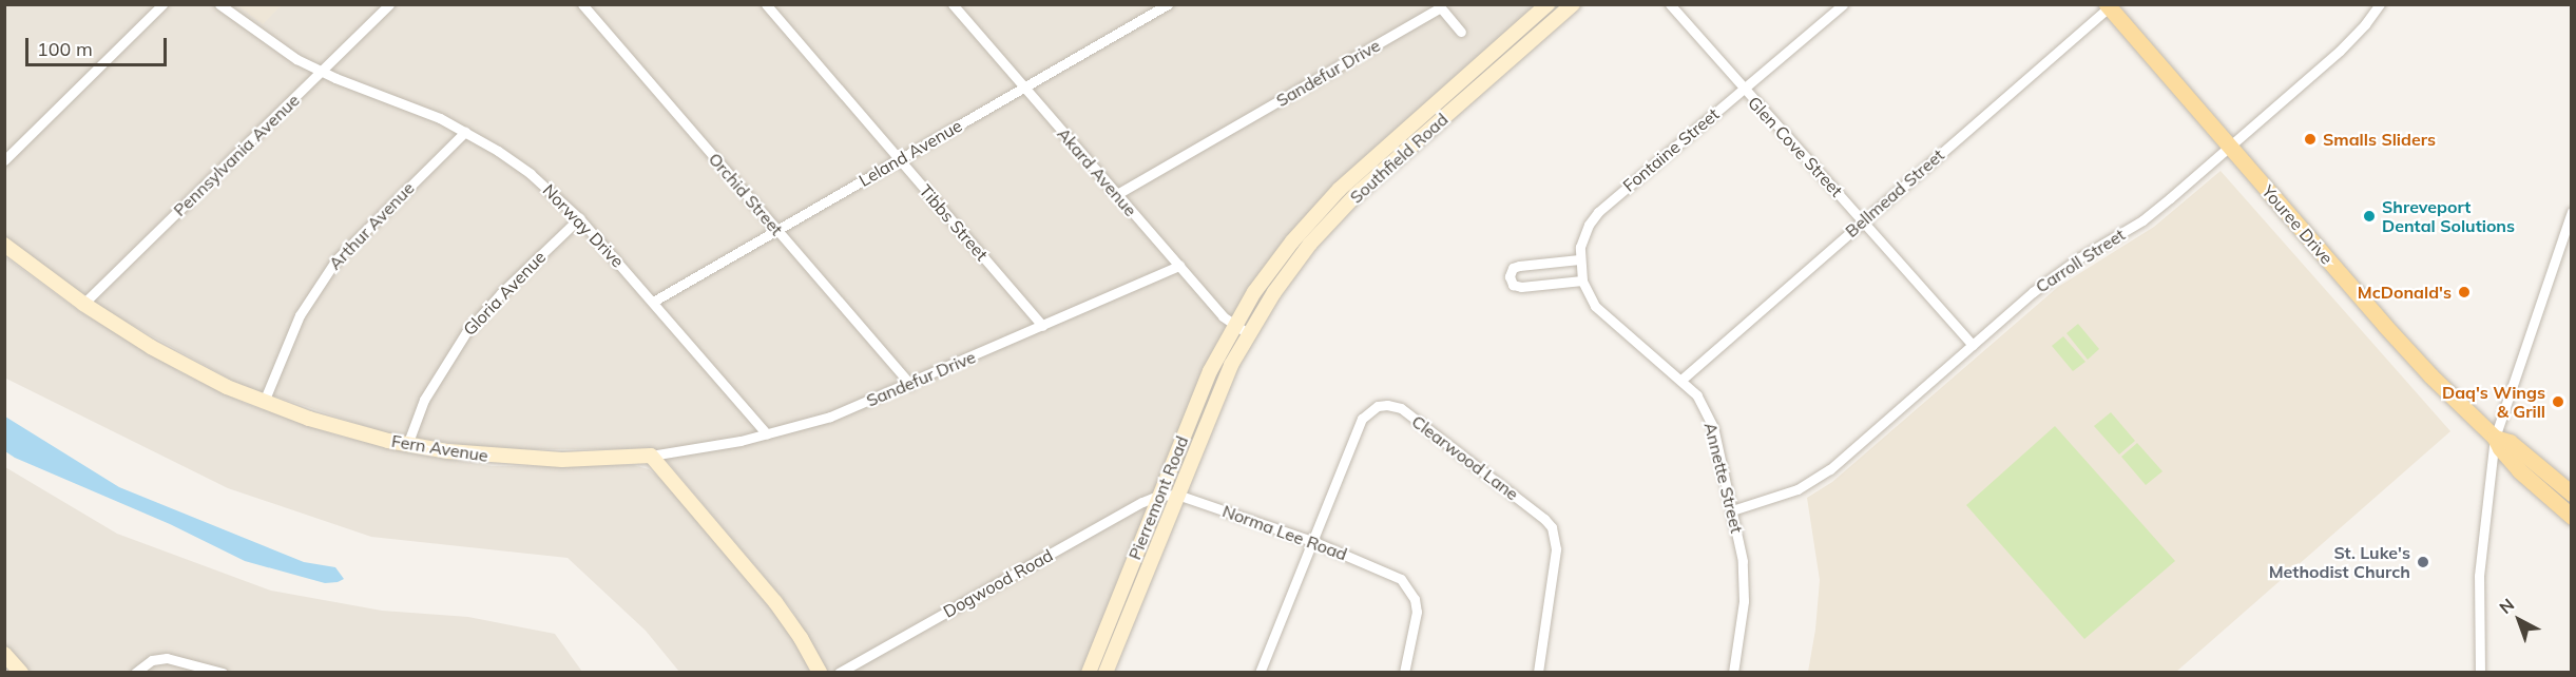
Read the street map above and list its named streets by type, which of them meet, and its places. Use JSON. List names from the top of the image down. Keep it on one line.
{"streets":{"main road":["Southfield Road","Youree Drive","Fern Avenue","Pierremont Road"],"street":["Sandefur Drive","Glen Cove Street","Fontaine Street","Leland Avenue","Pennsylvania Avenue","Akard Avenue","Bellmead Street","Orchid Street","Tibbs Street","Arthur Avenue","Norway Drive","Carroll Street","Gloria Avenue","Clearwood Lane","Annette Street","Norma Lee Road","Dogwood Road"]},"crossings":[["Sandefur Drive","Akard Avenue"],["Sandefur Drive","Orchid Street"],["Sandefur Drive","Tibbs Street"],["Sandefur Drive","Norway Drive"],["Sandefur Drive","Fern Avenue"],["Glen Cove Street","Fontaine Street"],["Glen Cove Street","Bellmead Street"],["Glen Cove Street","Carroll Street"],["Fontaine Street","Annette Street"],["Leland Avenue","Akard Avenue"],["Leland Avenue","Orchid Street"],["Leland Avenue","Tibbs Street"],["Leland Avenue","Norway Drive"],["Pennsylvania Avenue","Norway Drive"],["Pennsylvania Avenue","Fern Avenue"],["Southfield Road","Akard Avenue"],["Southfield Road","Pierremont Road"],["Akard Avenue","Pierremont Road"],["Bellmead Street","Youree Drive"],["Bellmead Street","Annette Street"],["Youree Drive","Carroll Street"],["Arthur Avenue","Norway Drive"],["Arthur Avenue","Fern Avenue"],["Norway Drive","Gloria Avenue"],["Carroll Street","Annette Street"],["Gloria Avenue","Fern Avenue"],["Clearwood Lane","Norma Lee Road"],["Pierremont Road","Norma Lee Road"],["Pierremont Road","Dogwood Road"],["Norma Lee Road","Dogwood Road"]],"places":["Smalls Sliders","Shreveport Dental Solutions","McDonald's","Daq's Wings & Grill","St. Luke's Methodist Church"],"scale_bar":"100 m","north":"top left"}
